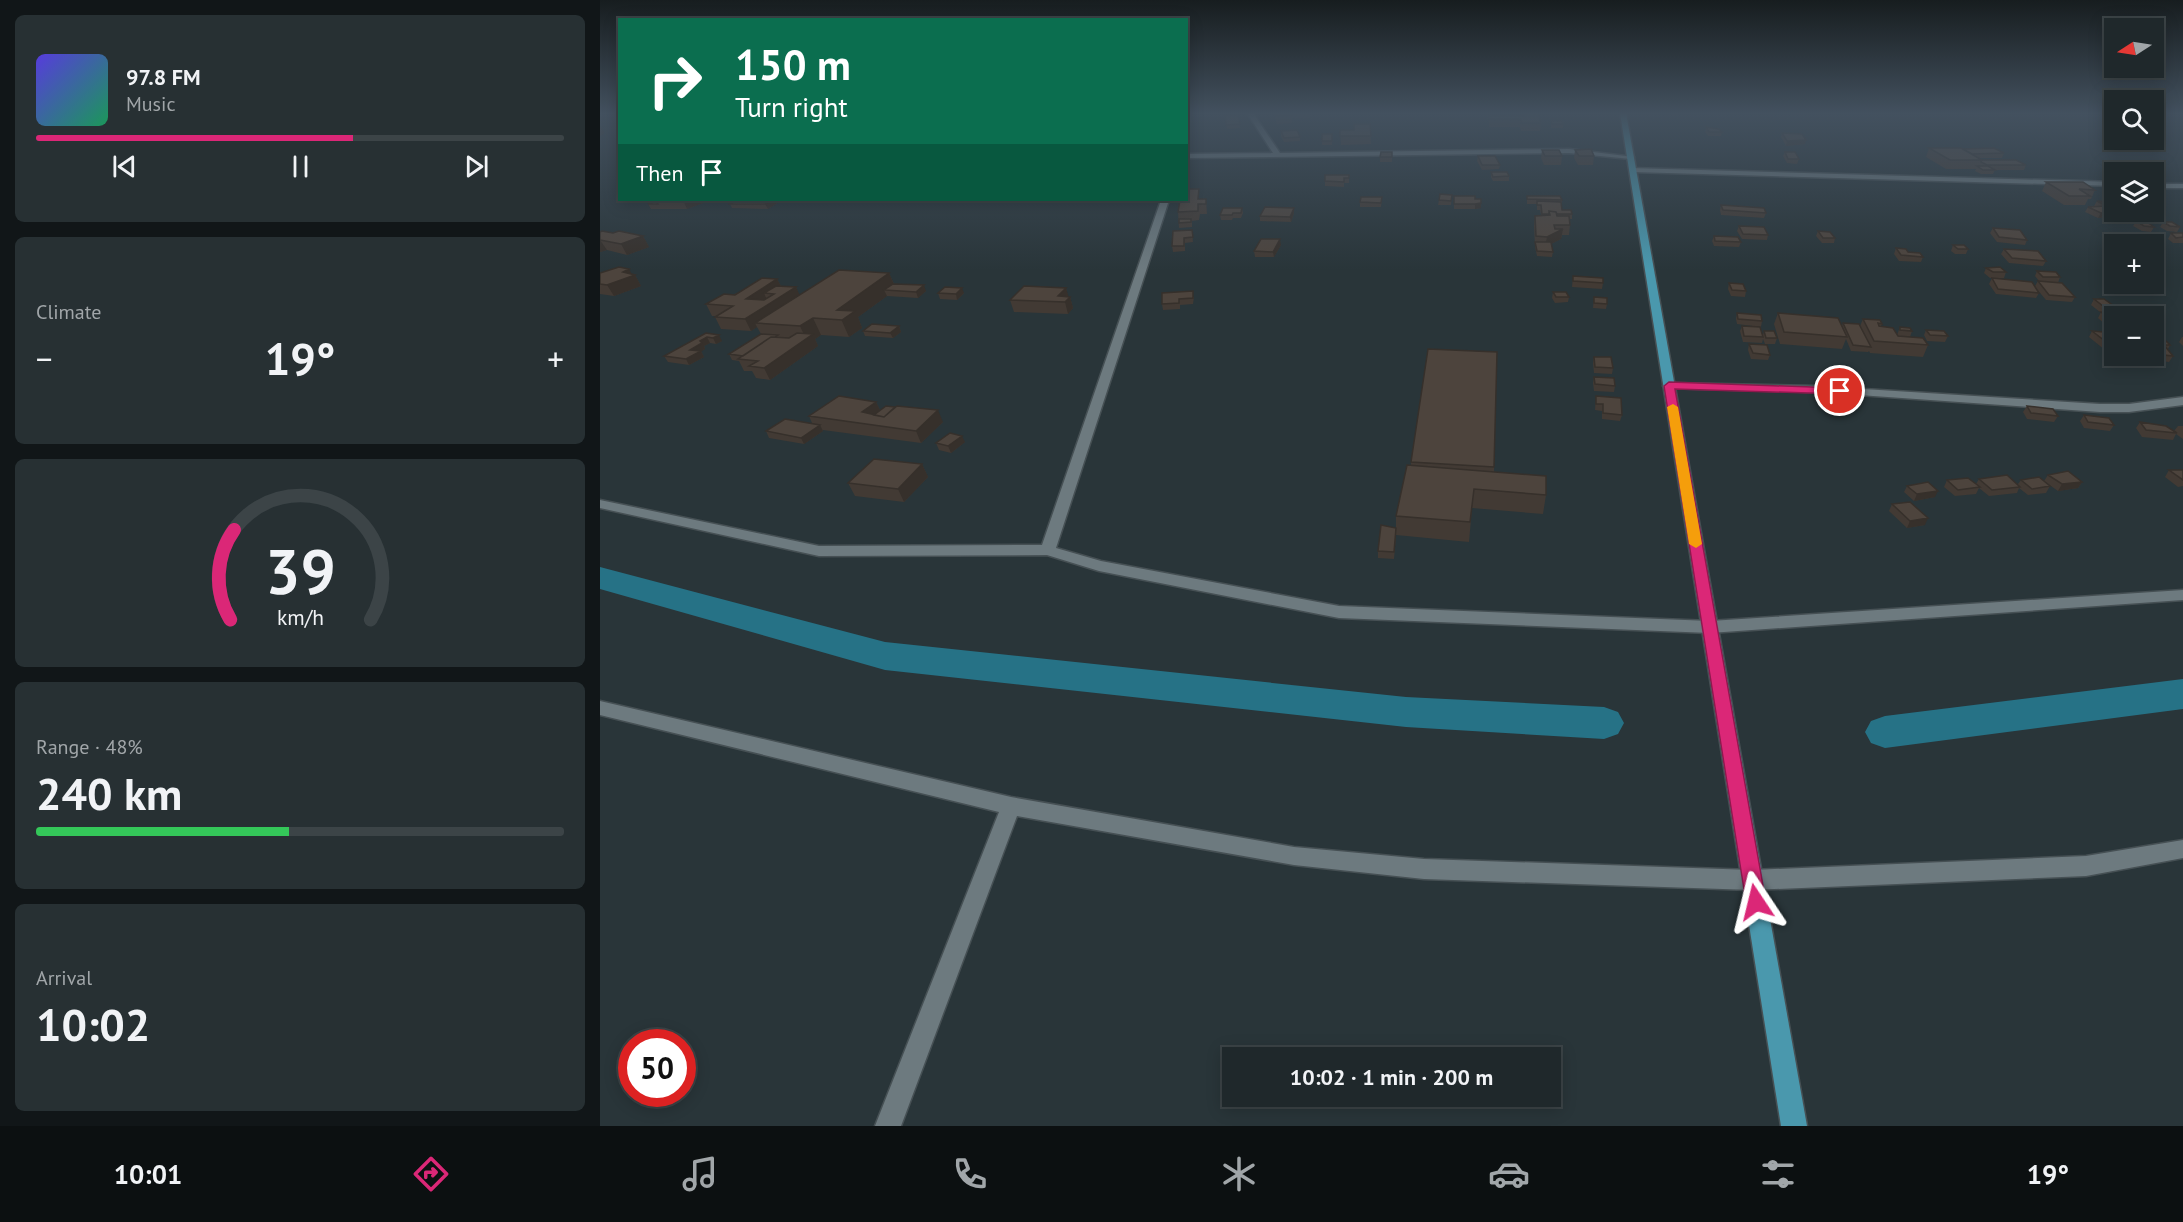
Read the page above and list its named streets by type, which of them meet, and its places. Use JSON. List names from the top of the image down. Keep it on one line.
{"north":"left","page":{"map_buttons":["+","−"],"turn":["150 m","Turn right"],"song":["97.8 FM","Music"],"then":"Then","tile":["Climate",["Range · 48%","240 km"],["Arrival","10:02"]],"heat":["−","19°","+"],"limit":"50","trip":"10:02 · 1 min · 200 m","tabs":["10:01","19°"],"gauge":["39","km/h"]}}
